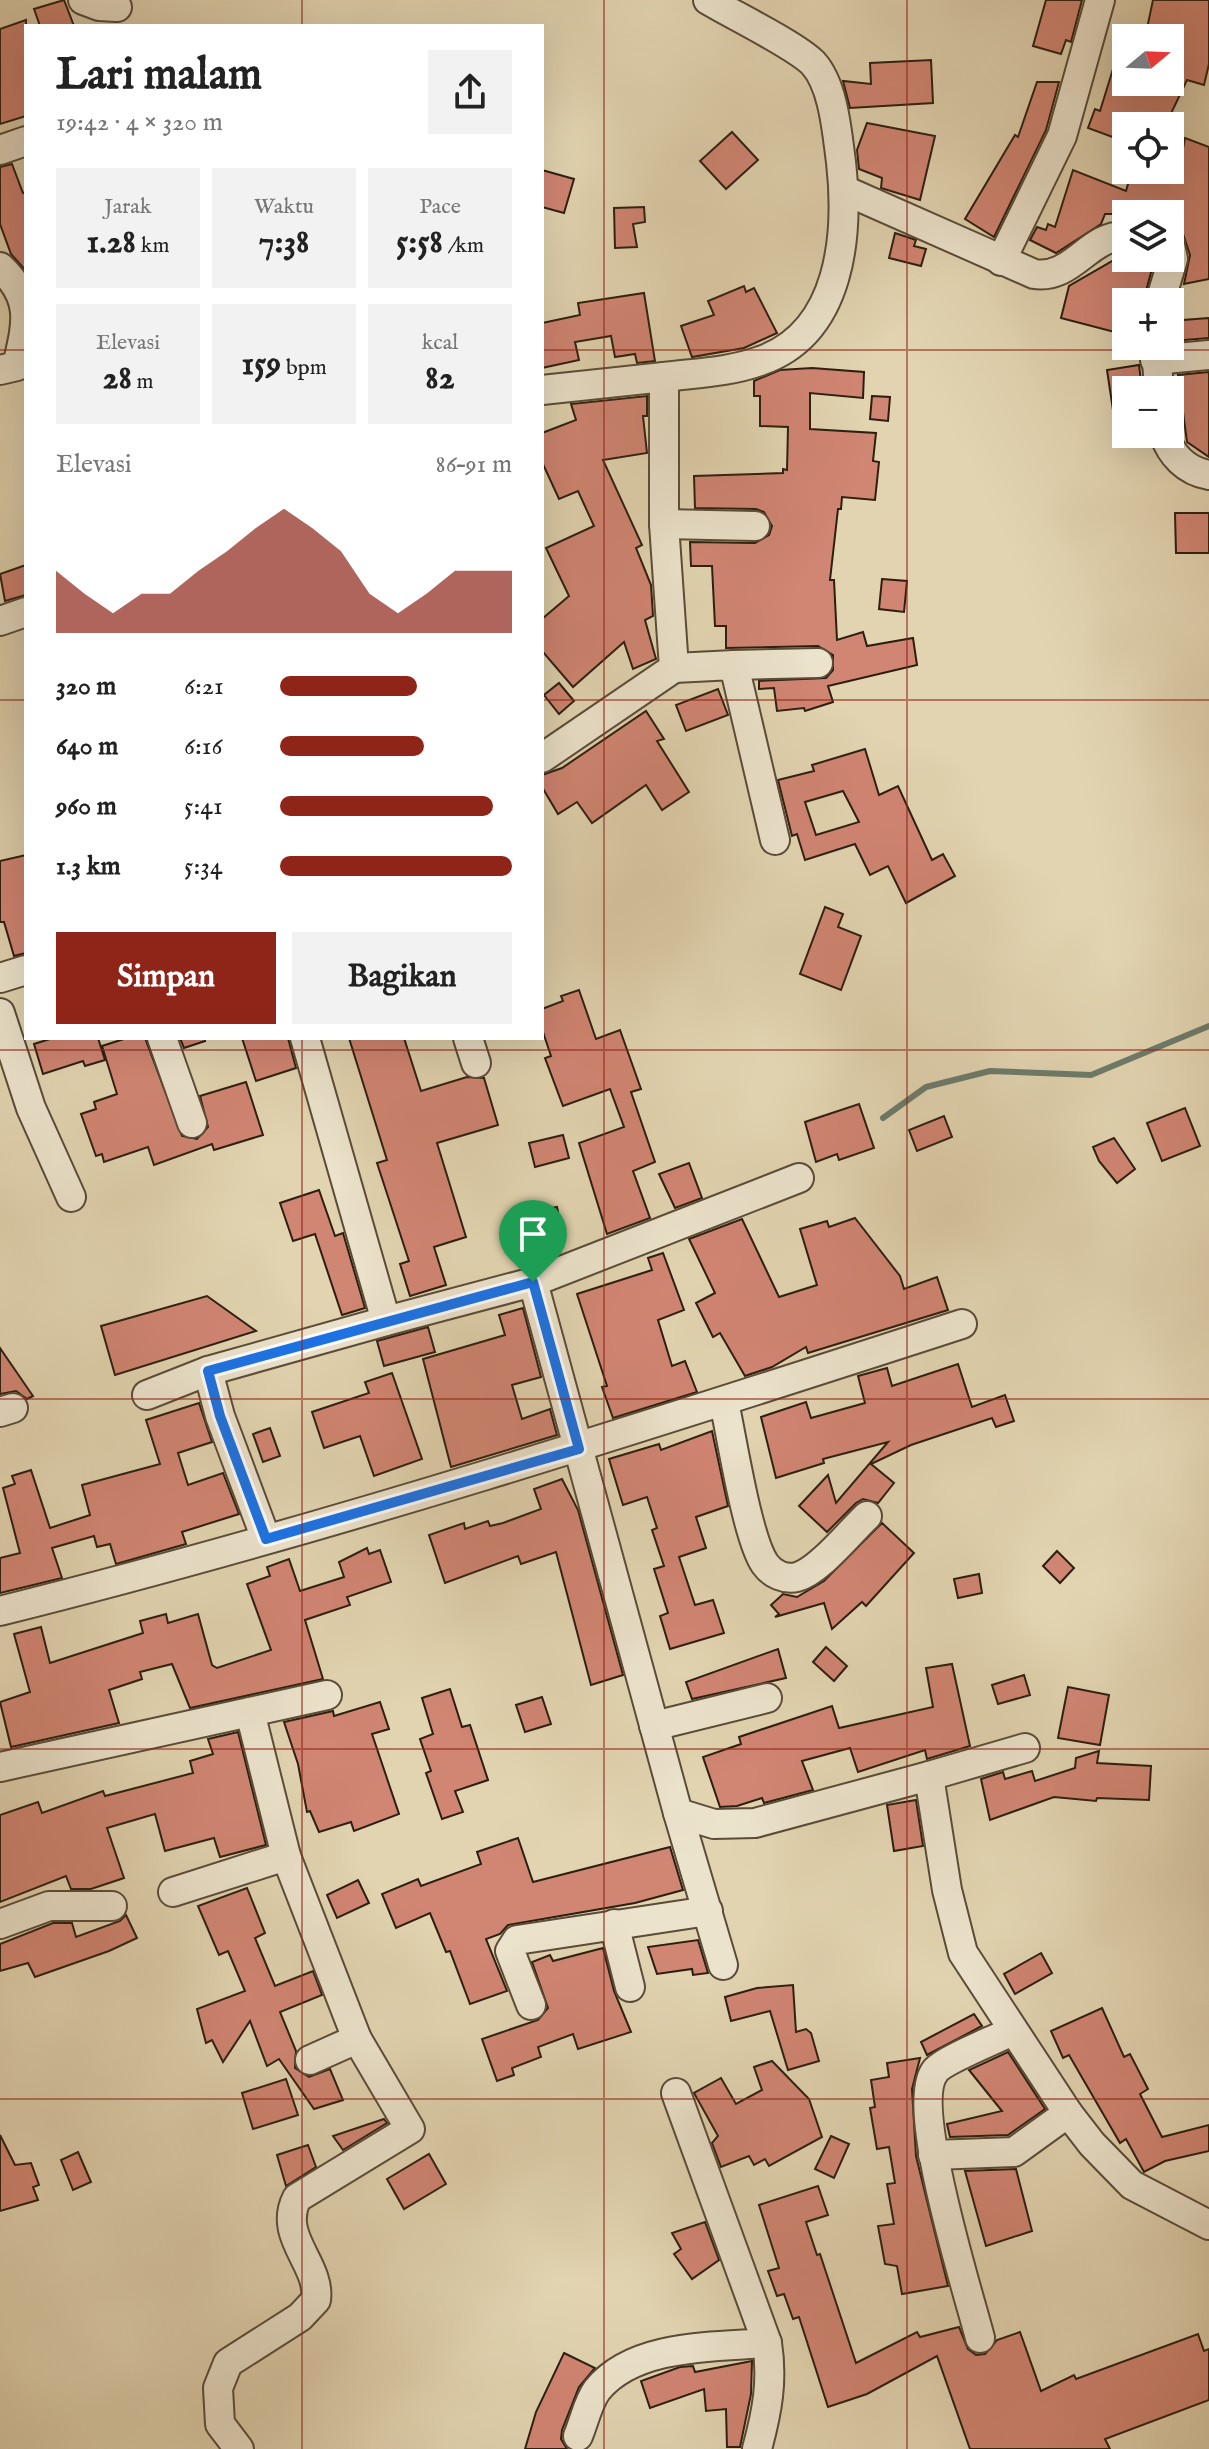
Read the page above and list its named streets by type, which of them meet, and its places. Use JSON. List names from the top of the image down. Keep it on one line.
{"north":"right","page":{"map_buttons":["+","−"],"heading":["Lari malam","19:42 · 4 × 320 m"],"stats":[["Jarak","1.28 km"],["Waktu","7:38"],["Pace","5:58 /km"],["Elevasi","28 m"],["159 bpm"],["kcal","82"]],"chart":["Elevasi","86–91 m"],"list":[{"name":"320 m","note":"6:21"},{"name":"640 m","note":"6:16"},{"name":"960 m","note":"5:41"},{"name":"1.3 km","note":"5:34"}],"buttons":["Simpan","Bagikan"]}}
